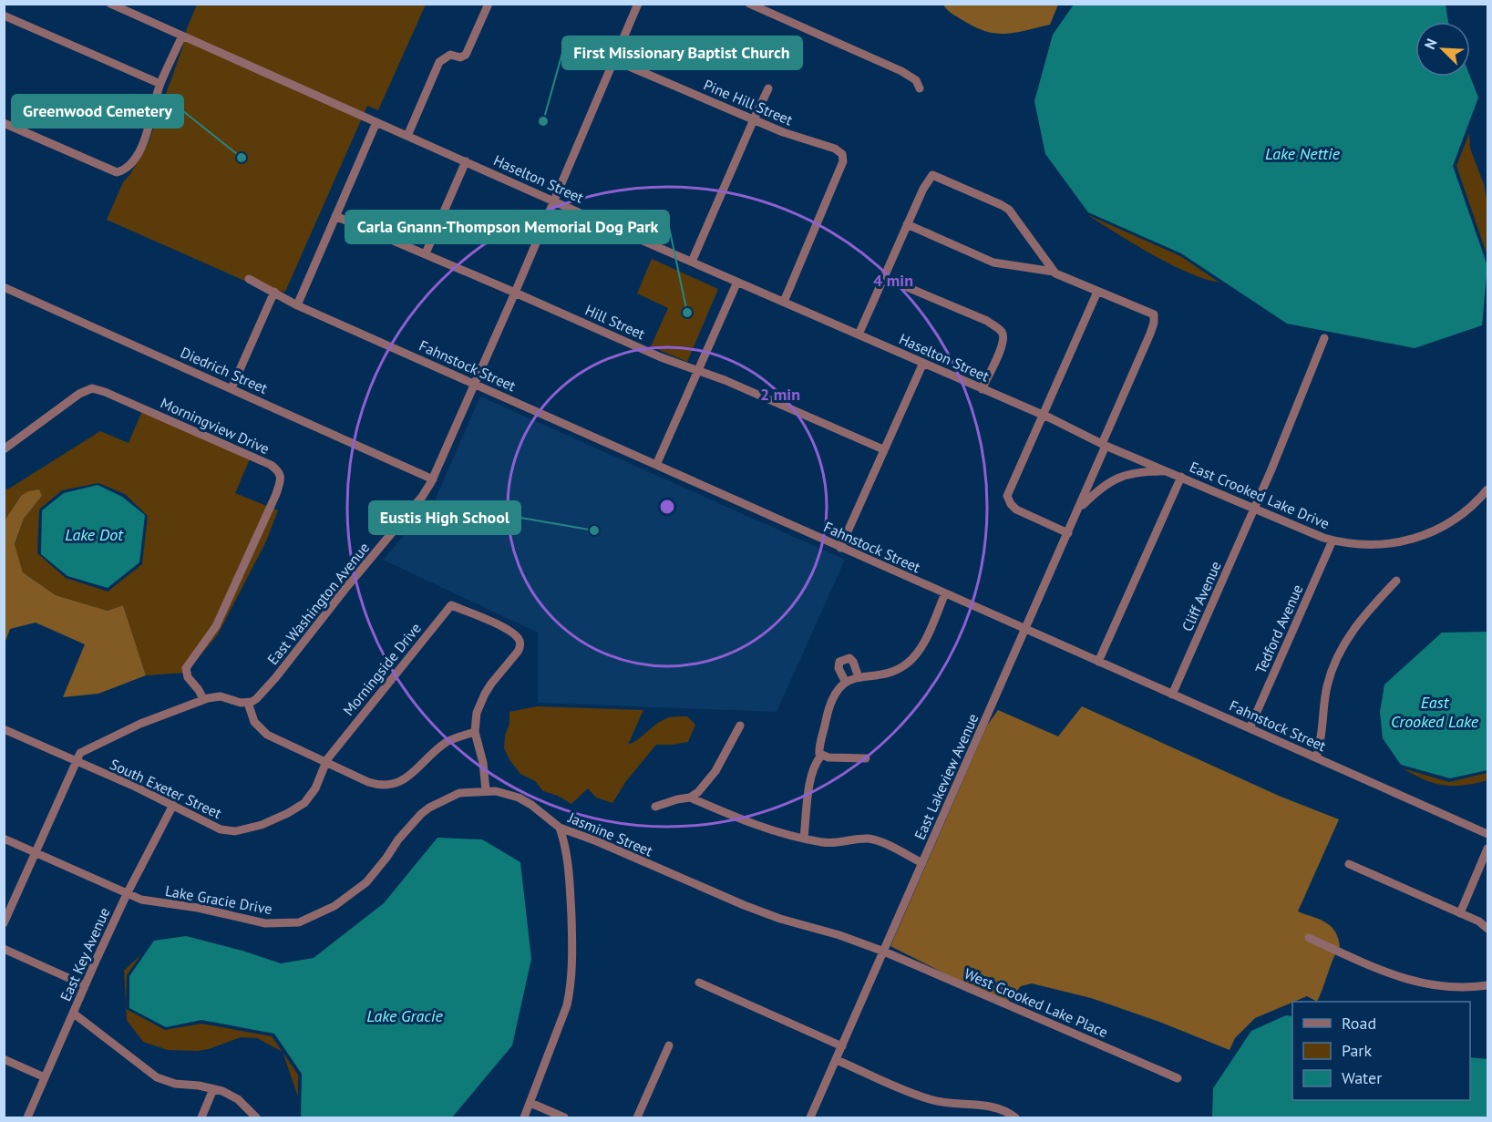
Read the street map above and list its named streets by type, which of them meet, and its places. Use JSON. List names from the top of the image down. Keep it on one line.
{"streets":{"street":["Pine Hill Street","Haselton Street","Hill Street","Fahnstock Street","Diedrich Street","Morningview Drive","East Crooked Lake Drive","Cliff Avenue","East Washington Avenue","Tedford Avenue","Morningside Drive","East Lakeview Avenue","South Exeter Street","Jasmine Street","Lake Gracie Drive","East Key Avenue","West Crooked Lake Place"]},"crossings":[["Pine Hill Street","Haselton Street"],["Pine Hill Street","East Washington Avenue"],["Haselton Street","East Crooked Lake Drive"],["Haselton Street","East Washington Avenue"],["Haselton Street","East Lakeview Avenue"],["Hill Street","East Washington Avenue"],["Fahnstock Street","Cliff Avenue"],["Fahnstock Street","East Washington Avenue"],["Fahnstock Street","Tedford Avenue"],["Fahnstock Street","East Lakeview Avenue"],["Diedrich Street","East Washington Avenue"],["East Crooked Lake Drive","Cliff Avenue"],["East Crooked Lake Drive","Tedford Avenue"],["East Crooked Lake Drive","East Lakeview Avenue"],["Morningside Drive","South Exeter Street"],["East Lakeview Avenue","Jasmine Street"],["East Lakeview Avenue","West Crooked Lake Place"],["South Exeter Street","East Key Avenue"],["Jasmine Street","Lake Gracie Drive"],["Jasmine Street","West Crooked Lake Place"],["Lake Gracie Drive","East Key Avenue"]],"water":["Lake Nettie","Lake Dot","East Crooked Lake","Lake Gracie"],"places":["First Missionary Baptist Church","Greenwood Cemetery","Carla Gnann-Thompson Memorial Dog Park","Eustis High School"],"legend":["Road","Park","Water"],"north":"top left","rings":["4 min","2 min"]}
